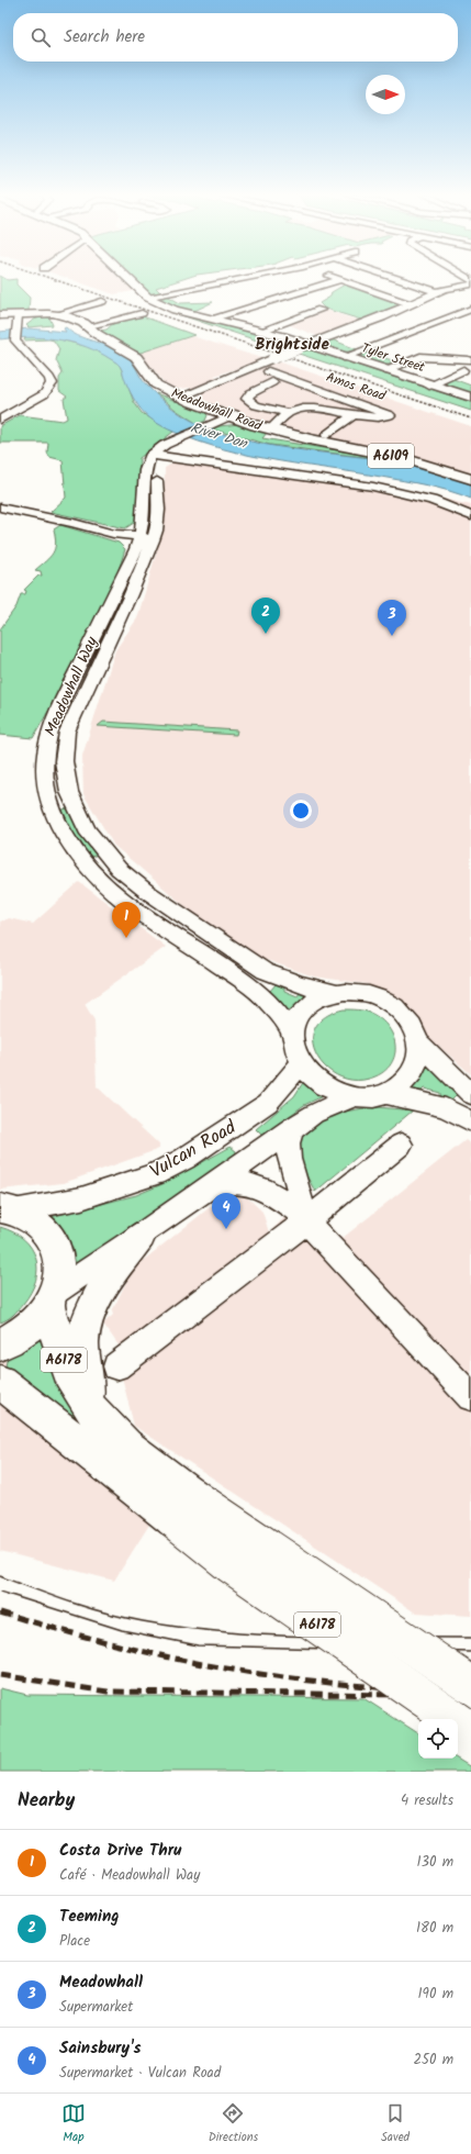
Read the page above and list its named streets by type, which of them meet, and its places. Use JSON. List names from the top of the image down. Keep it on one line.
{"streets":{"main road":["Tyler Street","Meadowhall Road","A6109","A6178"],"street":["Amos Road","Meadowhall Way","Vulcan Road"]},"crossings":[["Amos Road","Meadowhall Road"],["Meadowhall Road","Meadowhall Way"],["Meadowhall Way","Vulcan Road"],["Vulcan Road","A6178"]],"districts":["Brightside"],"water":["River Don"],"north":"right","page":{"search":"Search here","pins":["2","3","1","4"],"heading":["Nearby","4 results"],"list":[{"mark":"1","name":"Costa Drive Thru","note":"Café · Meadowhall Way","value":"130 m"},{"mark":"2","name":"Teeming","note":"Place","value":"180 m"},{"mark":"3","name":"Meadowhall","note":"Supermarket","value":"190 m"},{"mark":"4","name":"Sainsbury's","note":"Supermarket · Vulcan Road","value":"250 m"}],"nav":["Map","Directions","Saved"]}}
